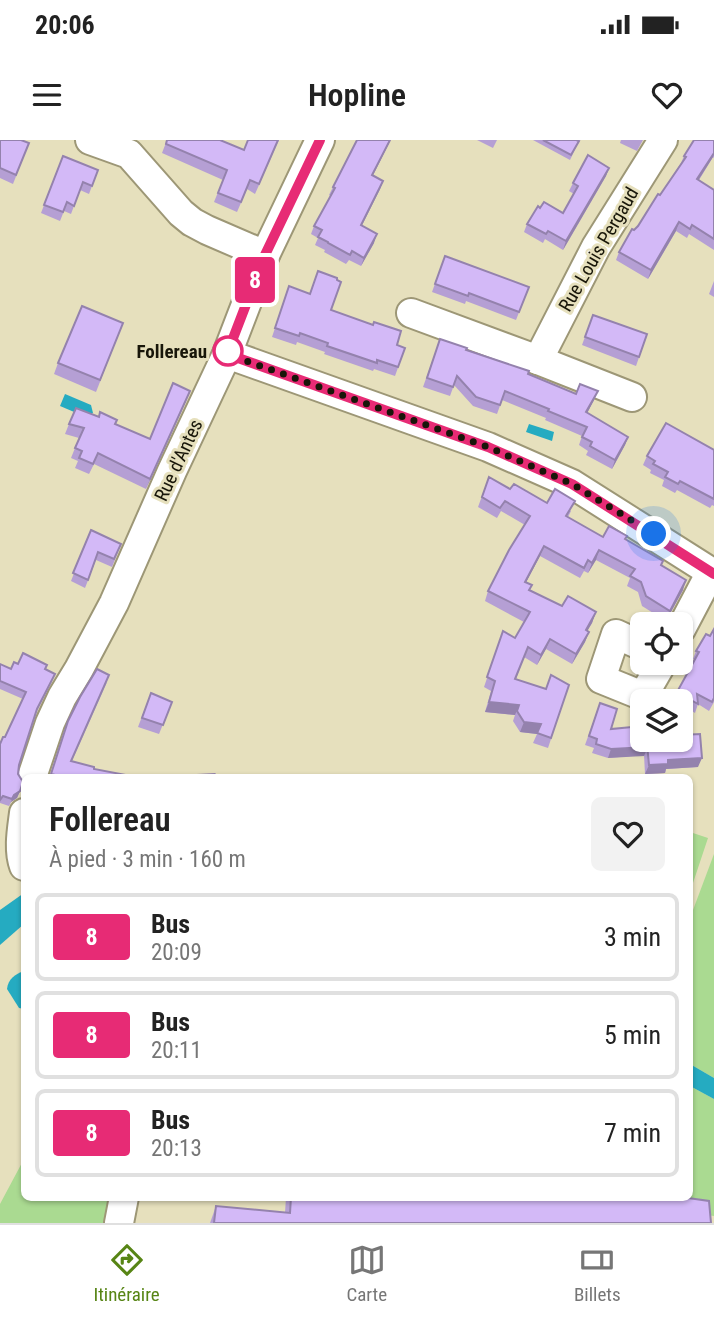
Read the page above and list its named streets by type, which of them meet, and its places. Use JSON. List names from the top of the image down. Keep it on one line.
{"streets":{"street":["Rue Louis Pergaud","Rue d'Antes"]},"places":["Follereau"],"lines":["bus line 8"],"page":{"status":"20:06","header":"Hopline","on_map":"8","heading":["Follereau","À pied · 3 min · 160 m"],"list":[{"mark":"8","name":"Bus","note":"20:09","value":"3 min"},{"mark":"8","name":"Bus","note":"20:11","value":"5 min"},{"mark":"8","name":"Bus","note":"20:13","value":"7 min"}],"tabs":["Itinéraire","Carte","Billets"]}}
